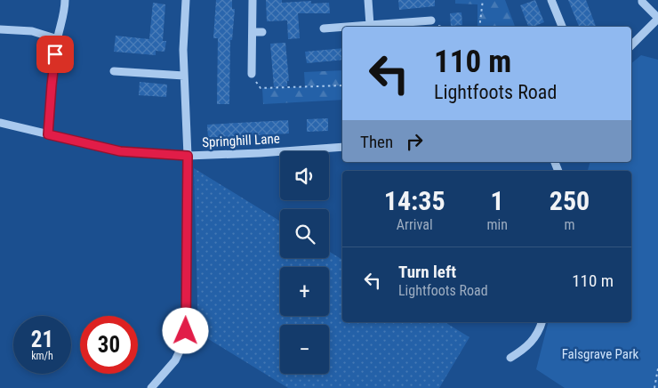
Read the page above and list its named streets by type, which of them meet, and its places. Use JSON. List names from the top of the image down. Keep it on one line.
{"streets":{"street":["Springhill Lane"]},"parks":["Falsgrave Park"],"page":{"turn":["110 m","Lightfoots Road"],"then":"Then","map_buttons":["+","−"],"eta":["14:35","Arrival","1","min","250","m"],"list":[{"name":"Turn left","note":"Lightfoots Road","value":"110 m"}],"speed":"21 km/h","limit":"30"}}
